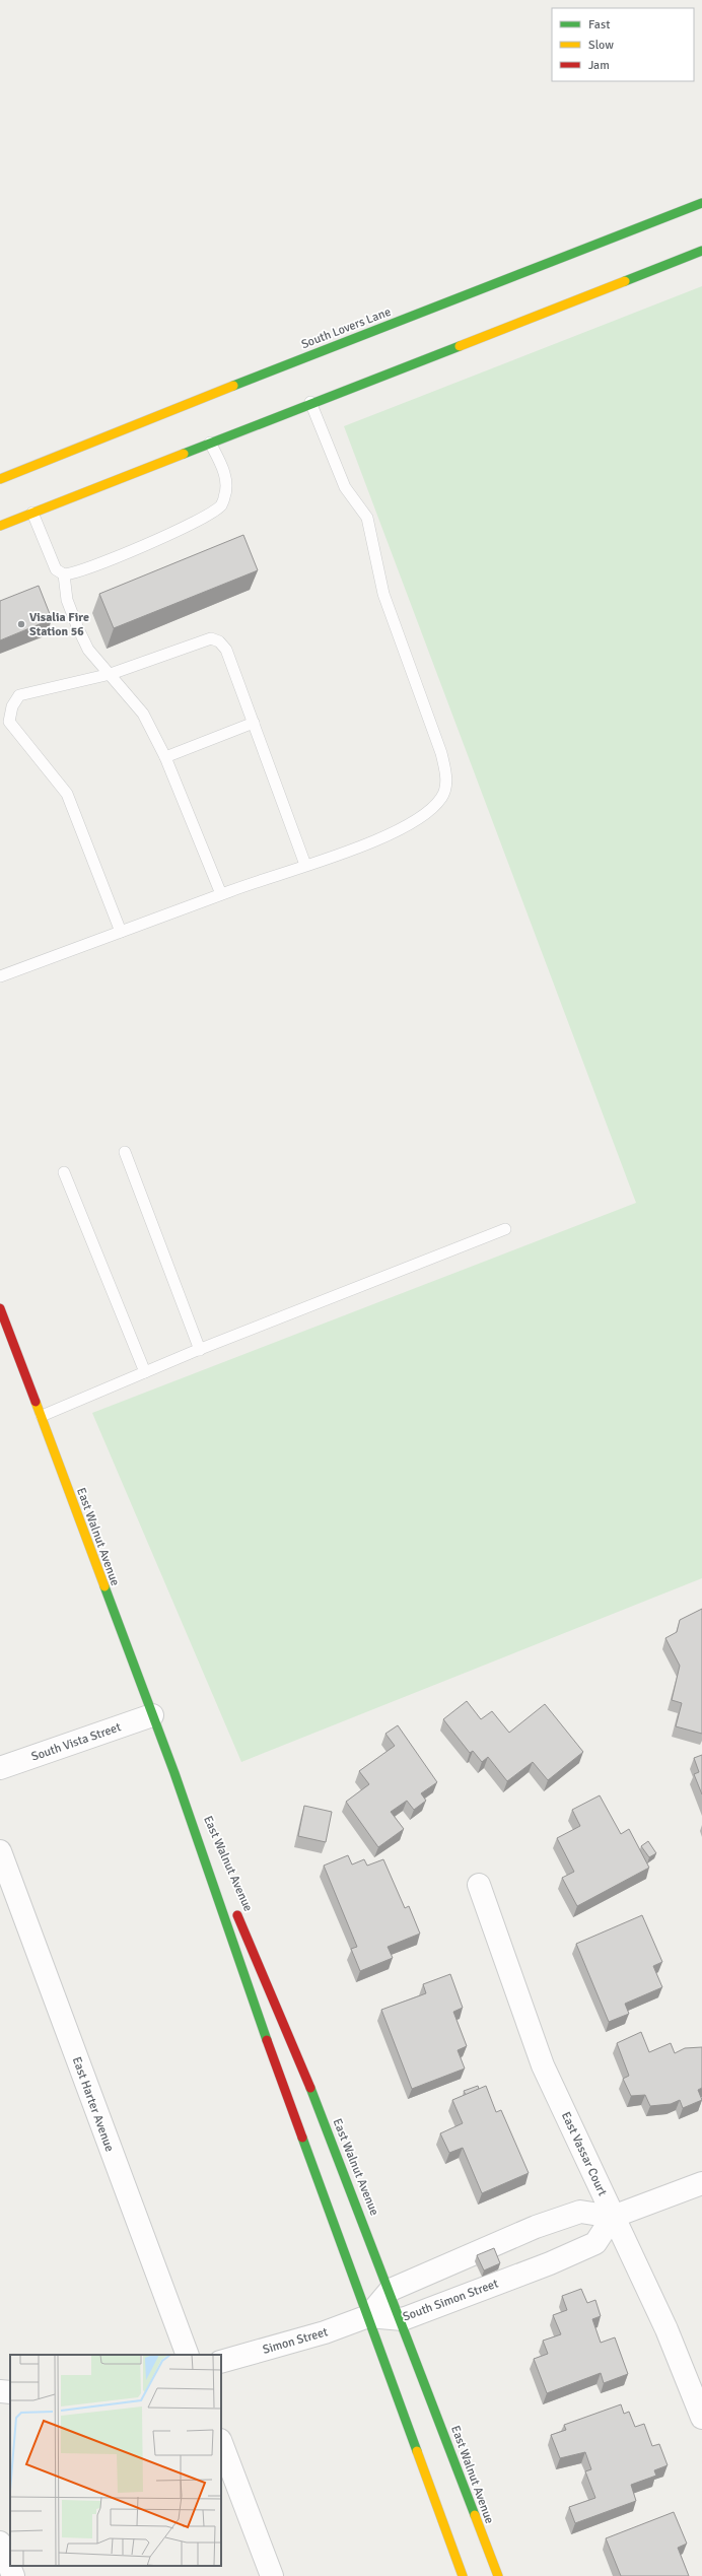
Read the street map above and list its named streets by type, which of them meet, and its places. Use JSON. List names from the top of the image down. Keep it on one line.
{"streets":{"main road":["South Lovers Lane","East Walnut Avenue"],"street":["South Vista Street","East Harter Avenue","East Vassar Court","South Simon Street","Simon Street"]},"crossings":[["East Walnut Avenue","South Vista Street"],["East Walnut Avenue","South Simon Street"],["East Walnut Avenue","Simon Street"],["East Vassar Court","South Simon Street"],["South Simon Street","Simon Street"]],"places":["Visalia Fire Station 56"],"legend":["Fast","Slow","Jam"]}
